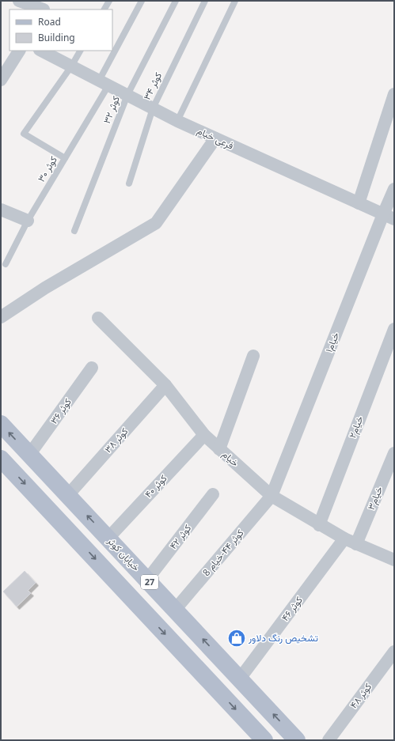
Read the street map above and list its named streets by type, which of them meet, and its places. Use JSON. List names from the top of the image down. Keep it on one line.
{"streets":{"main road":["خیابان کوثر","27"],"street":["فرعی خیام","خیام۱","کوثر ۳۶","خیام۲","کوثر ۳۸","خیام","کوثر ۴۰","خیام۳","کوثر ۴۲","کوثر ۴۴-خیام 8","کوثر ۴۶","کوثر ۴۸"],"lane":["کوثر ۳۴","کوثر ۳۲","کوثر ۳۰"]},"crossings":[["کوثر ۳۴","فرعی خیام"],["کوثر ۳۲","فرعی خیام"],["فرعی خیام","کوثر ۳۰"],["فرعی خیام","خیام۱"],["خیام۱","خیام"],["خیام۱","کوثر ۴۴-خیام 8"],["کوثر ۳۶","خیابان کوثر"],["خیام۲","خیام"],["کوثر ۳۸","خیام"],["کوثر ۳۸","خیابان کوثر"],["خیام","کوثر ۴۰"],["خیام","خیام۳"],["خیام","کوثر ۴۴-خیام 8"],["خیام","کوثر ۴۶"],["کوثر ۴۰","خیابان کوثر"],["کوثر ۴۲","خیابان کوثر"],["کوثر ۴۴-خیام 8","خیابان کوثر"],["خیابان کوثر","کوثر ۴۶"]],"places":{"shop":["تشخیص رنگ دلاور"]},"legend":["Road","Building"]}
